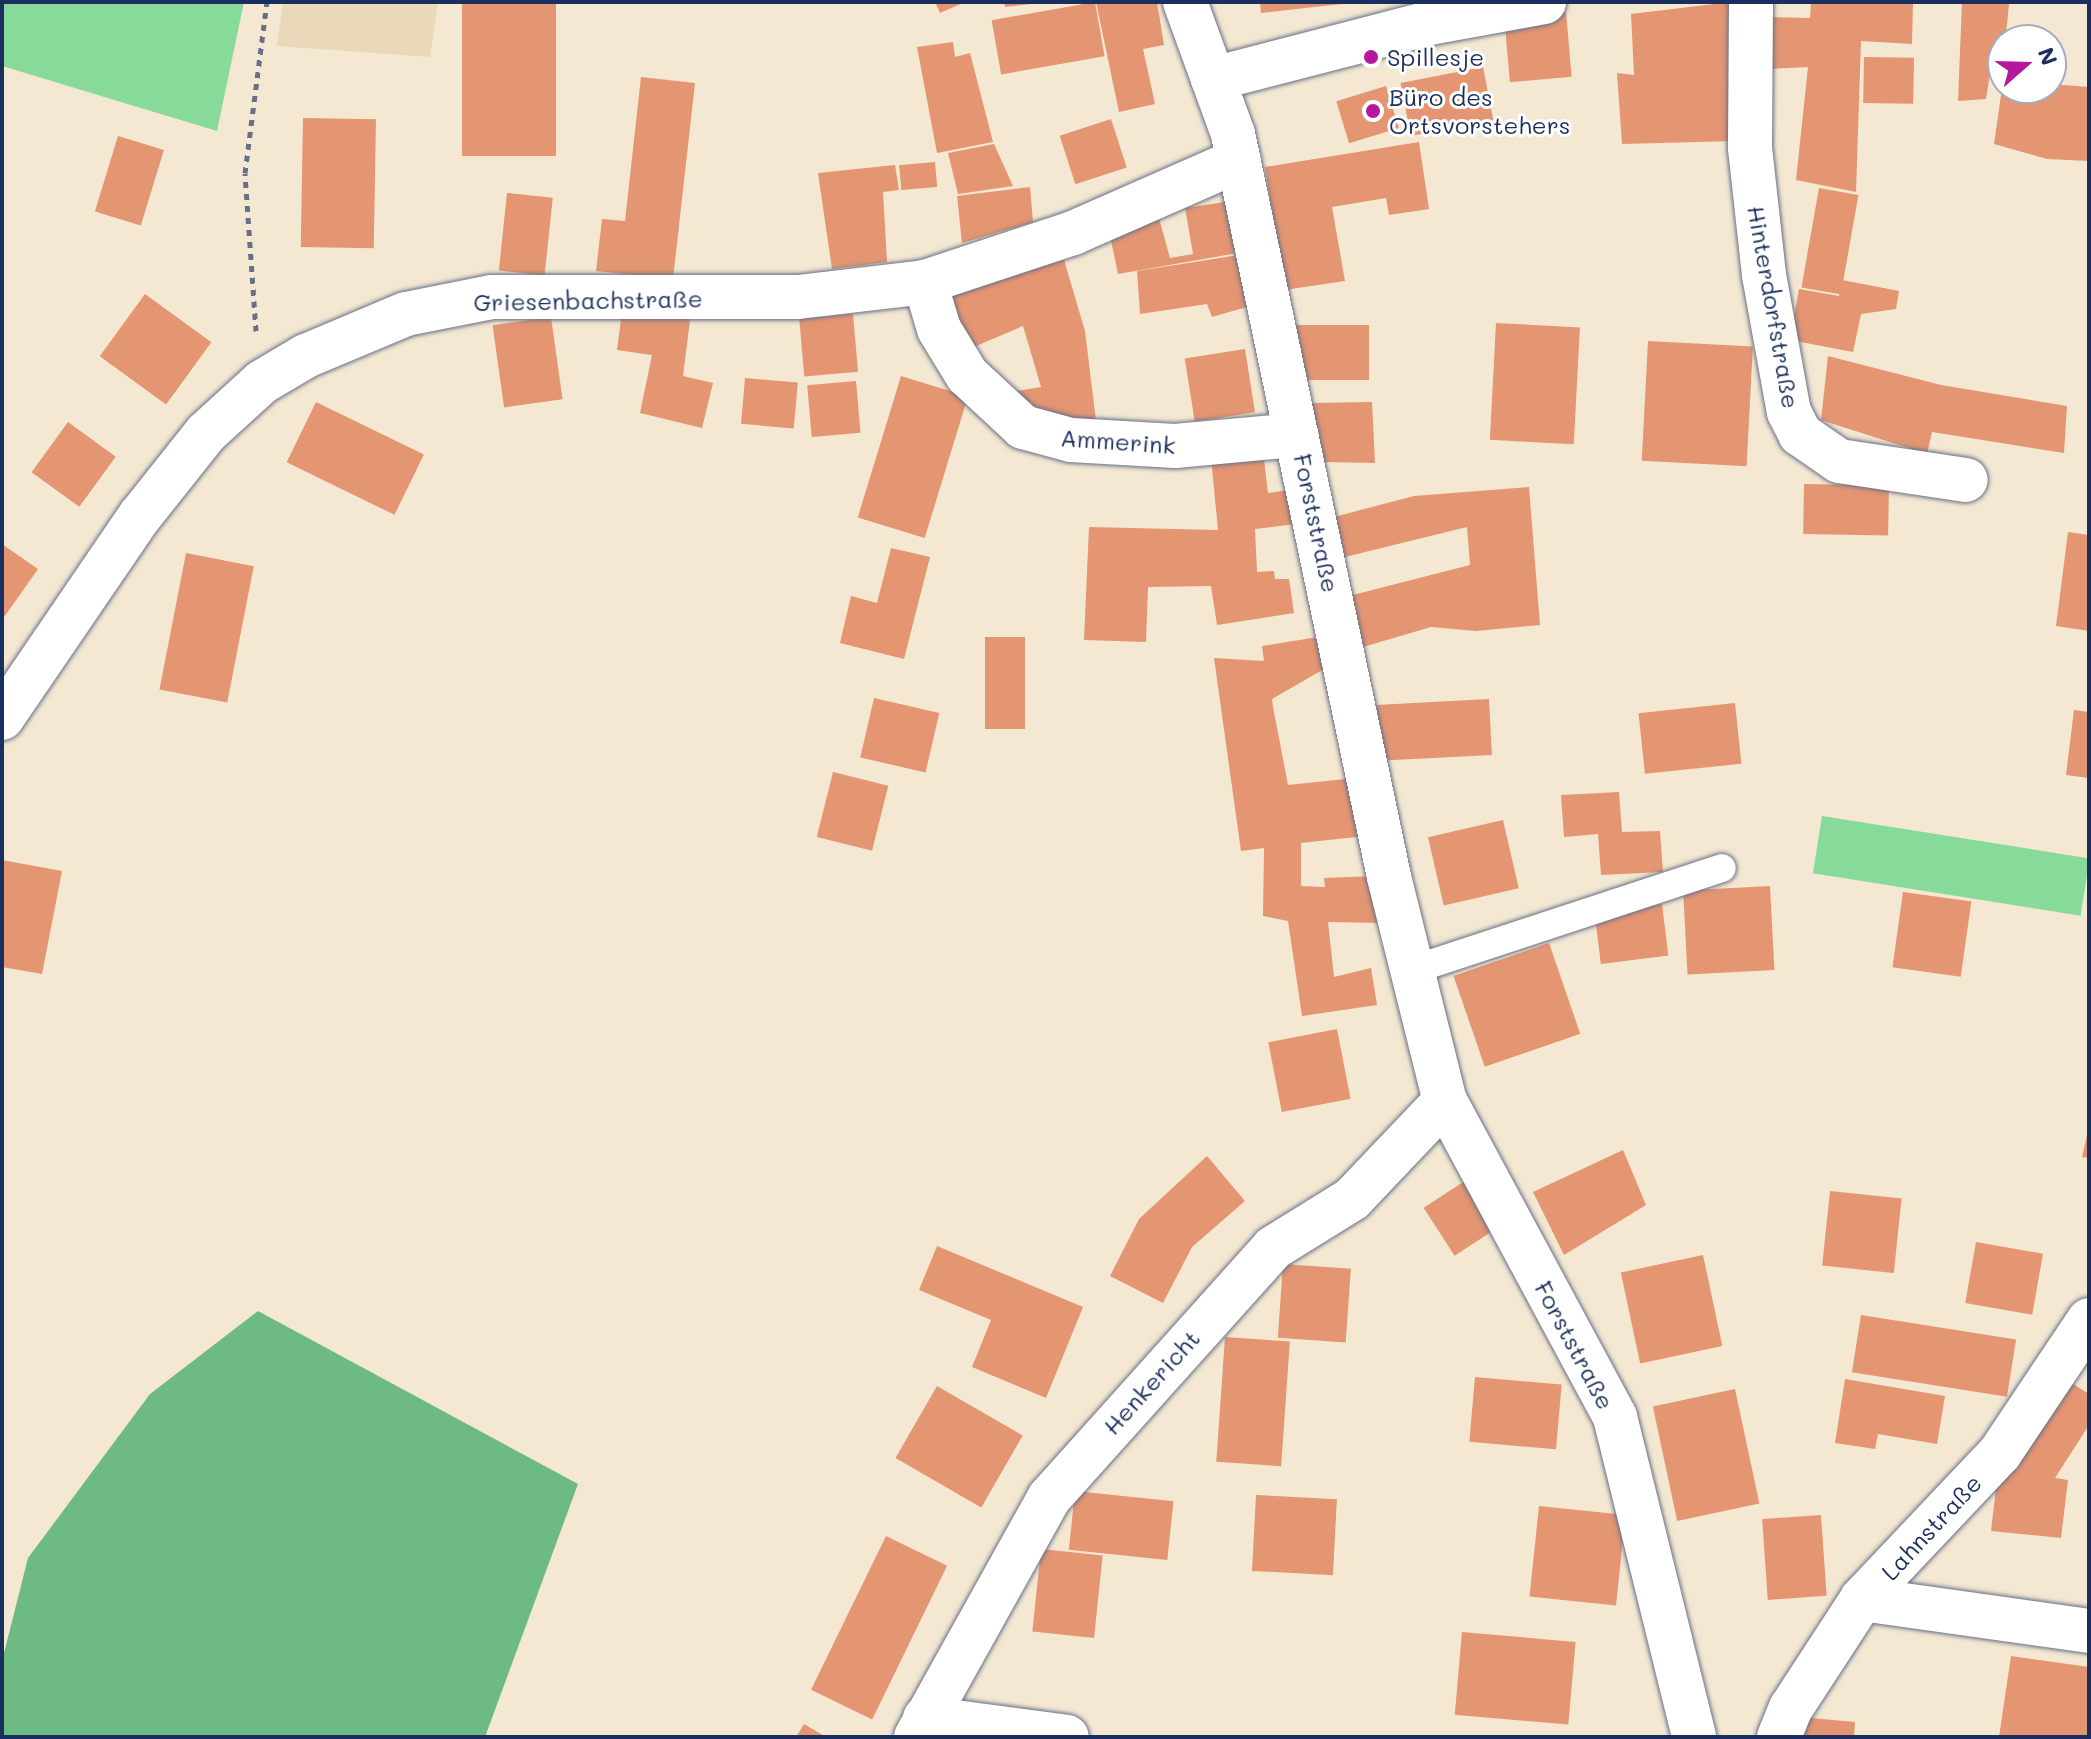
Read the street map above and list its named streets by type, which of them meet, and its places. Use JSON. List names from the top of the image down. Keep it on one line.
{"streets":{"street":["Griesenbachstraße","Hinterdorfstraße","Ammerink","Forststraße","Henkericht","Lahnstraße"]},"crossings":[["Griesenbachstraße","Ammerink"],["Griesenbachstraße","Forststraße"],["Ammerink","Forststraße"],["Forststraße","Henkericht"]],"places":["Spillesje","Büro des Ortsvorstehers"],"north":"right"}
